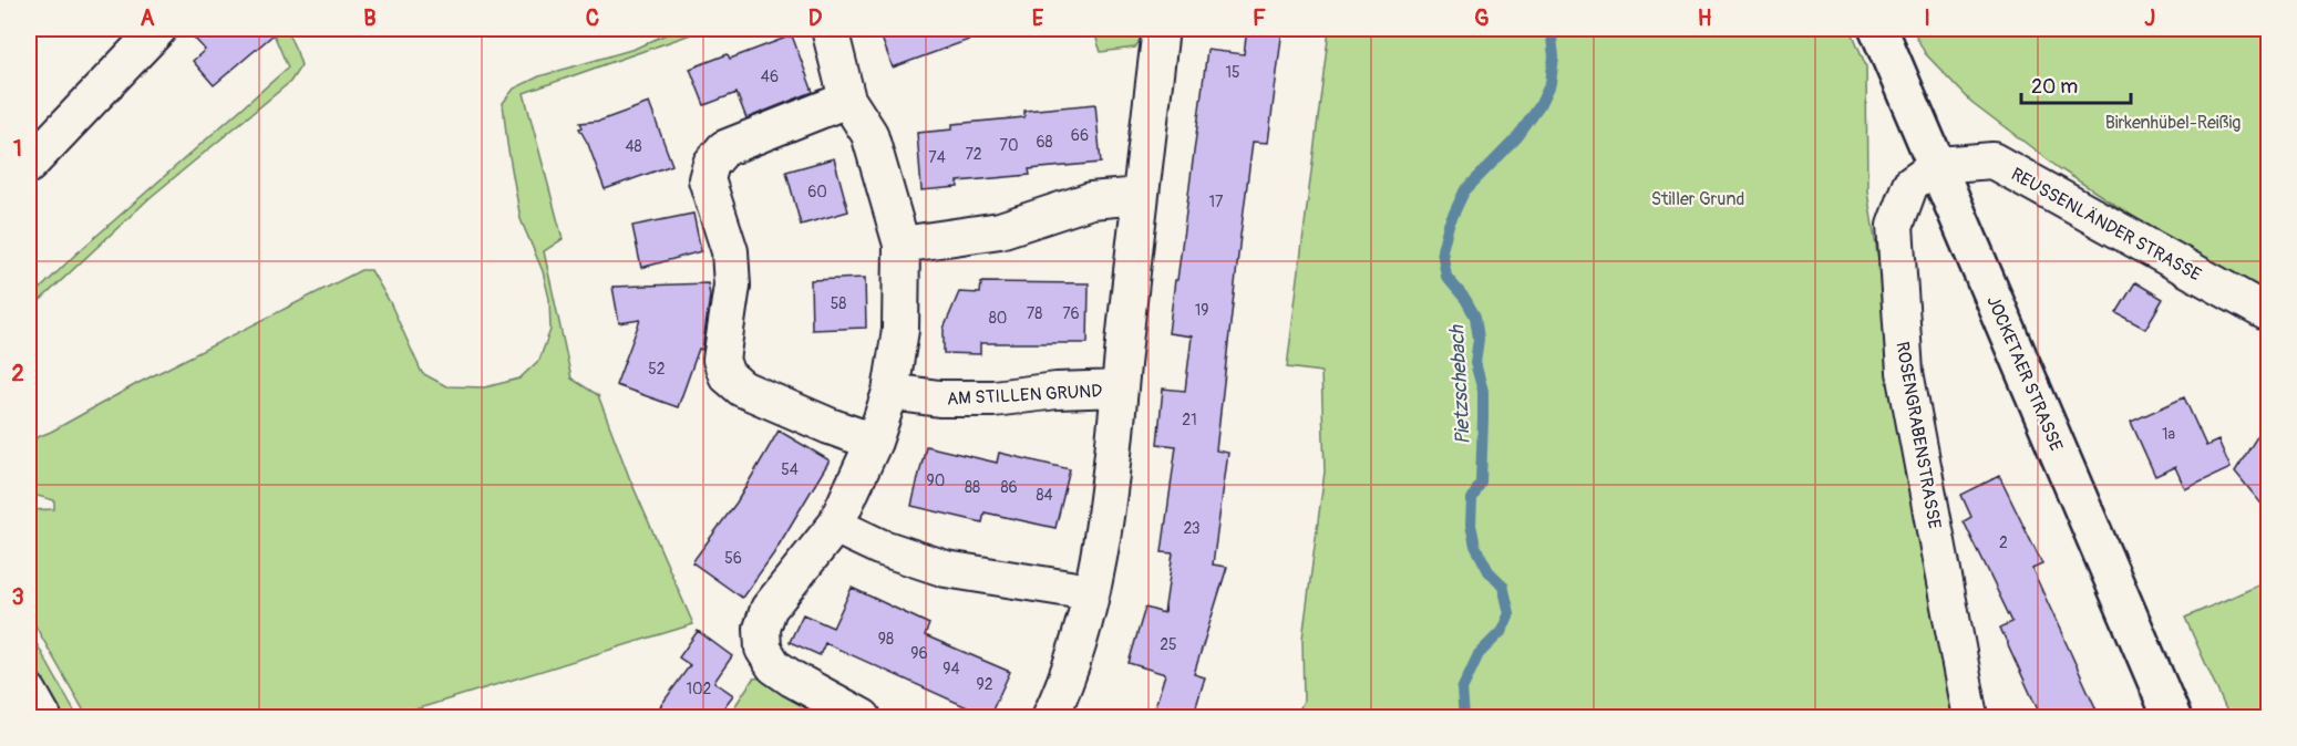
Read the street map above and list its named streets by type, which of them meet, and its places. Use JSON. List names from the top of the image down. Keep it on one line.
{"streets":{"street":["REUSSENLÄNDER STRASSE","JOCKETAER STRASSE","AM STILLEN GRUND","ROSENGRABENSTRASSE"]},"crossings":[["REUSSENLÄNDER STRASSE","JOCKETAER STRASSE"],["REUSSENLÄNDER STRASSE","ROSENGRABENSTRASSE"],["JOCKETAER STRASSE","ROSENGRABENSTRASSE"]],"water":["Pietzschebach"],"parks":["Birkenhübel-Reißig","Stiller Grund"],"house_numbers":["15","46","66","68","70","48","72","74","60","17","58","19","78","76","80","52","21","1a","54","90","88","86","84","23","2","56","98","25","96","94","92","102"],"scale_bar":"20 m","grid":{"columns":["A","B","C","D","E","F","G","H","I","J"],"rows":["1","2","3"]}}
